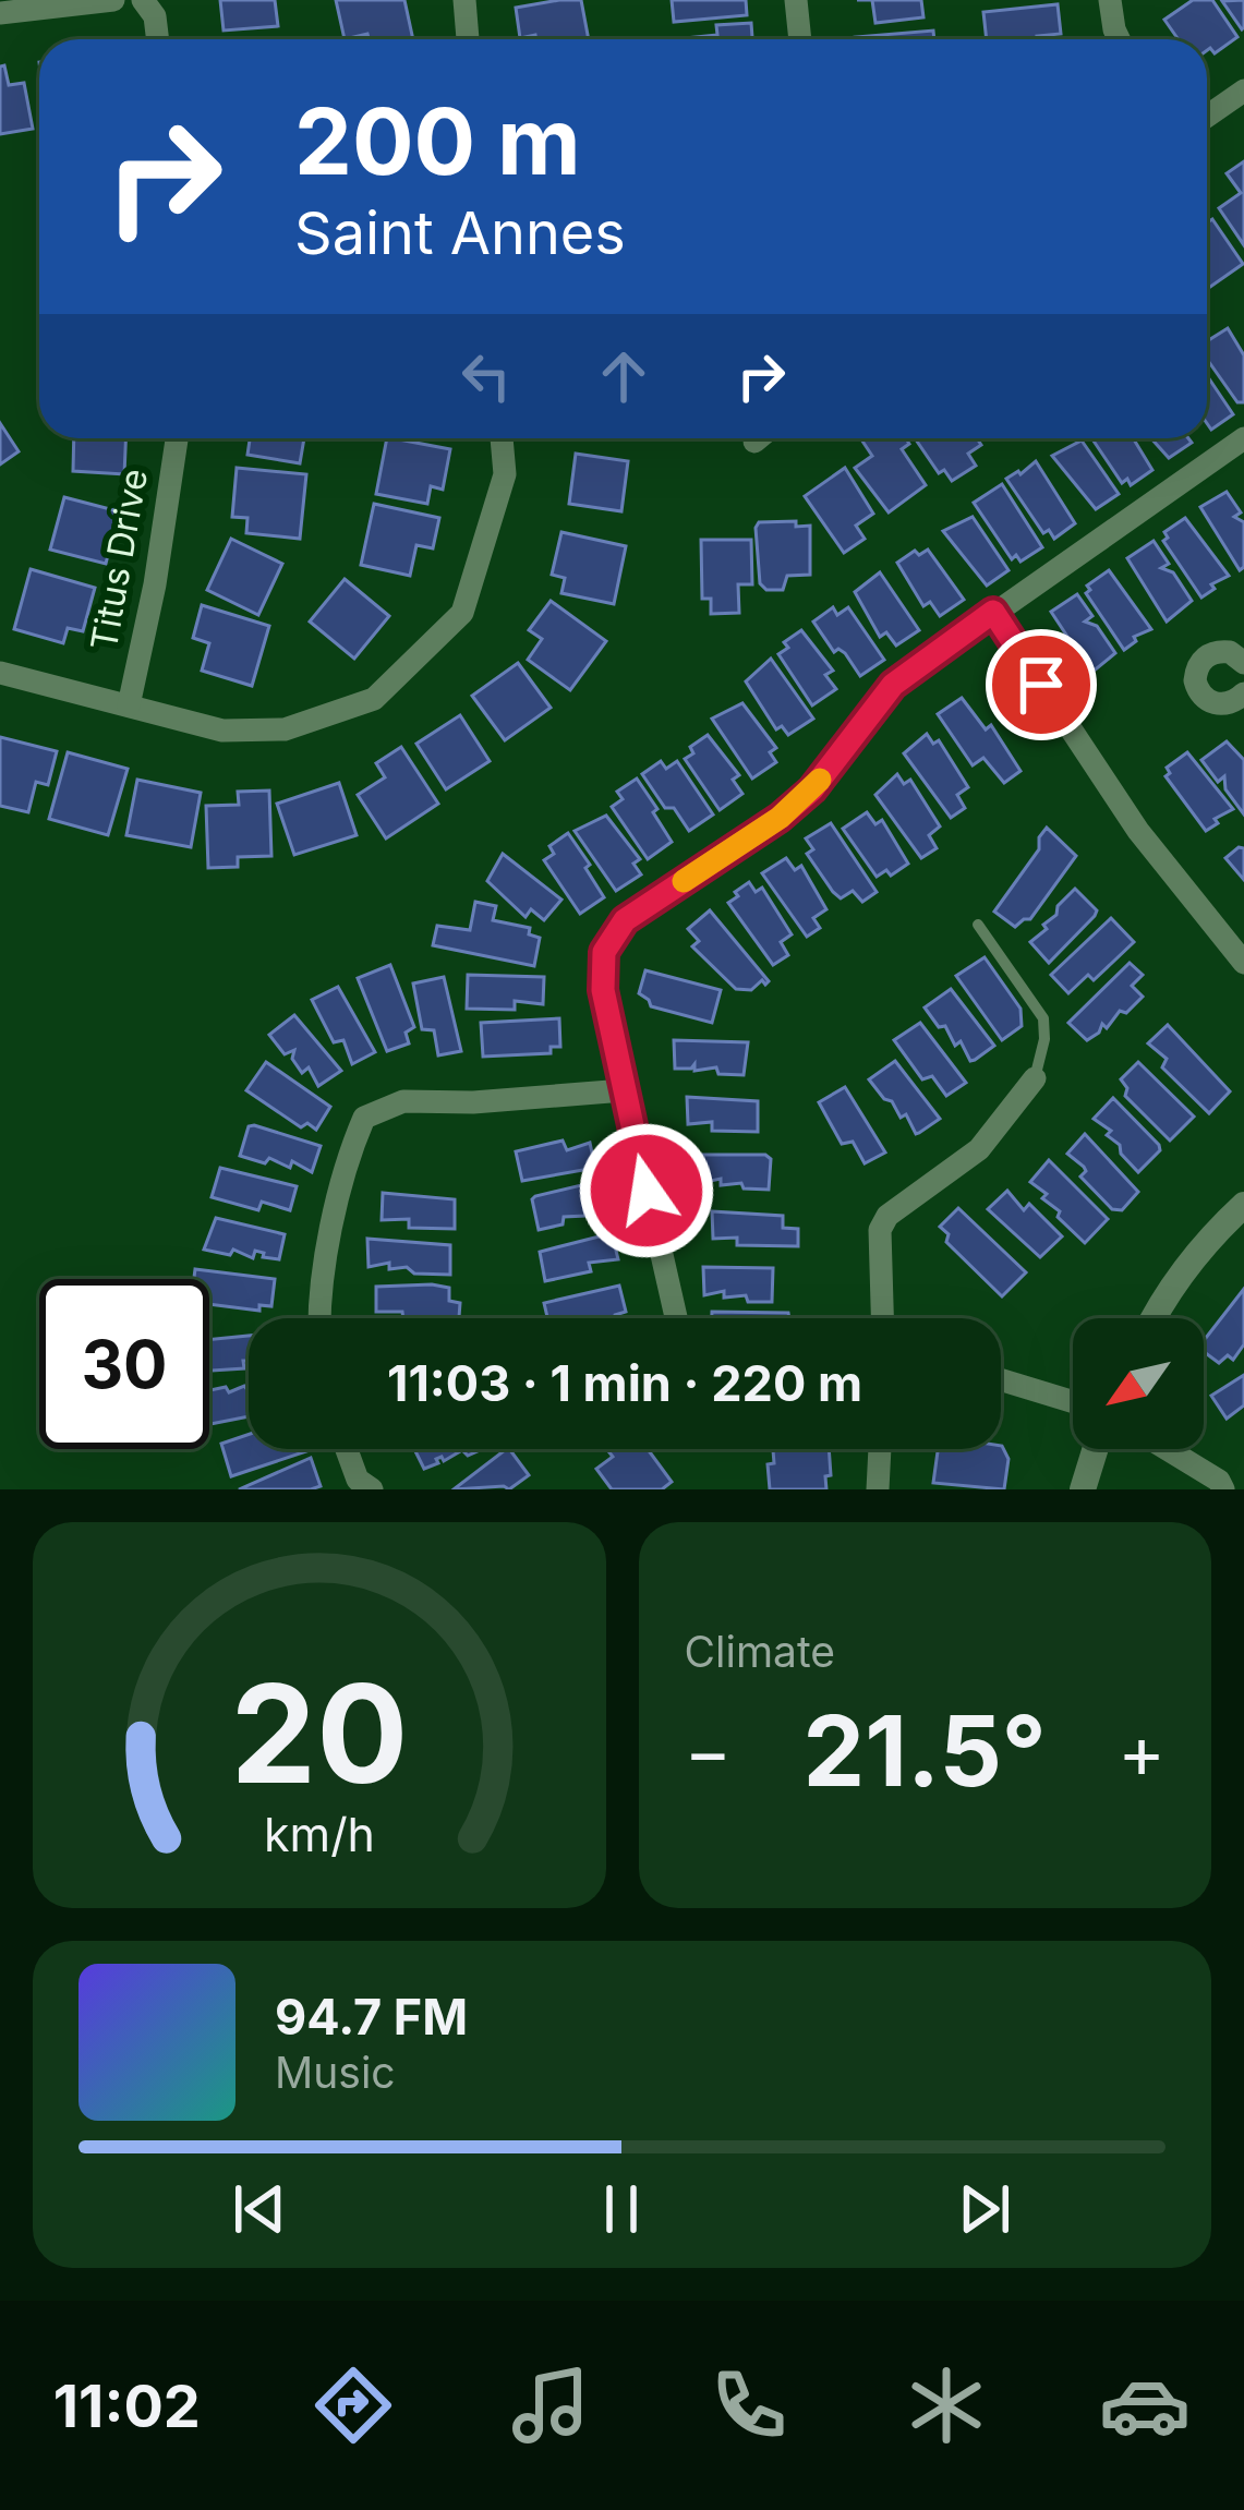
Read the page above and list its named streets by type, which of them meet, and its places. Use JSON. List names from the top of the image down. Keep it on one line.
{"streets":{"street":["Titus Drive"]},"north":"bottom left","page":{"turn":["200 m","Saint Annes"],"limit":"30","trip":"11:03 · 1 min · 220 m","tile":"Climate","heat":["−","21.5°","+"],"song":["94.7 FM","Music"],"tabs":"11:02","gauge":["20","km/h"]}}
